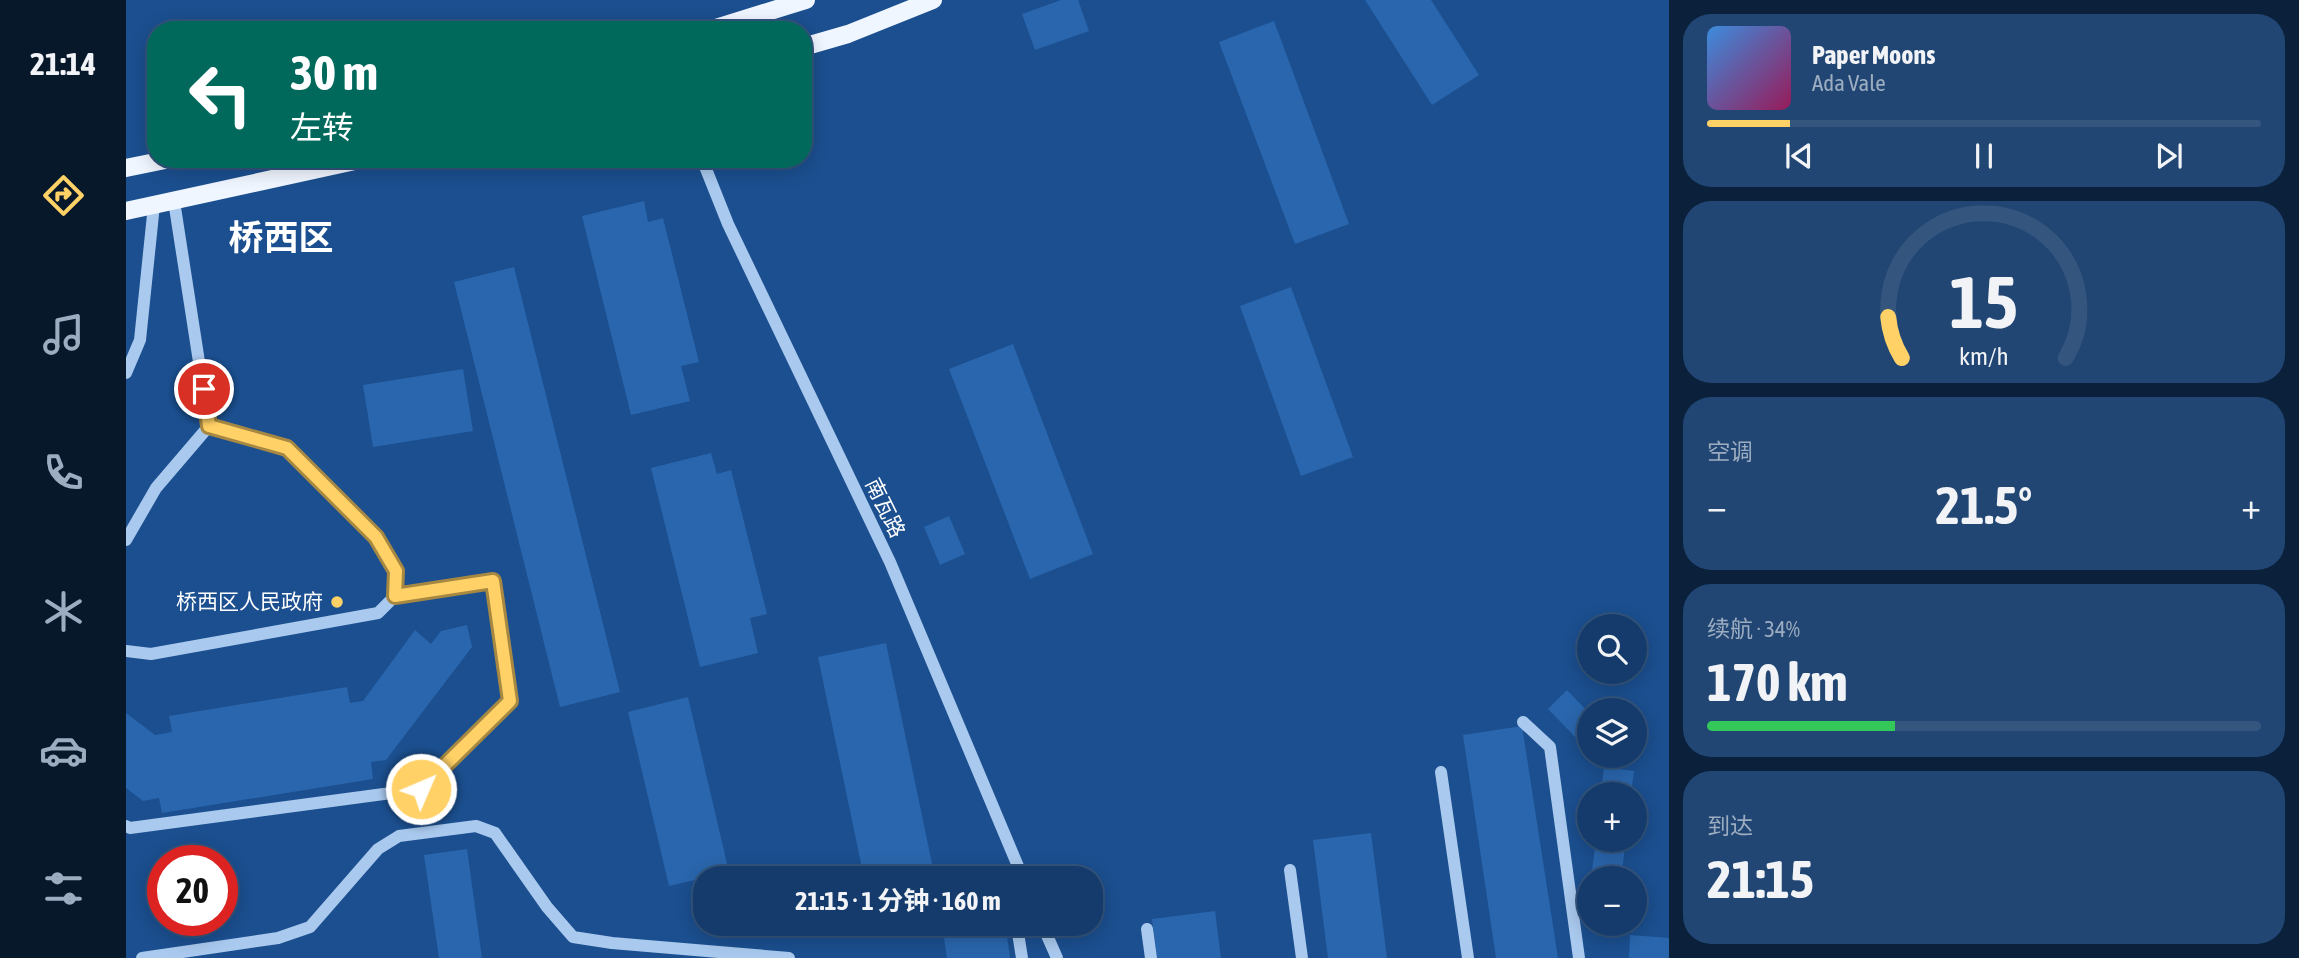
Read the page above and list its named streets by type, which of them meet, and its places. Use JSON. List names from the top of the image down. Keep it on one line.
{"streets":{"street":["南瓦路"]},"districts":["桥西区"],"places":["桥西区人民政府"],"page":{"tabs":"21:14","turn":["30 m","左转"],"song":["Paper Moons","Ada Vale"],"tile":["空调",["续航 · 34%","170 km"],["到达","21:15"]],"heat":["−","21.5°","+"],"map_buttons":["+","−"],"limit":"20","trip":"21:15 · 1 分钟 · 160 m","gauge":["15","km/h"]}}
